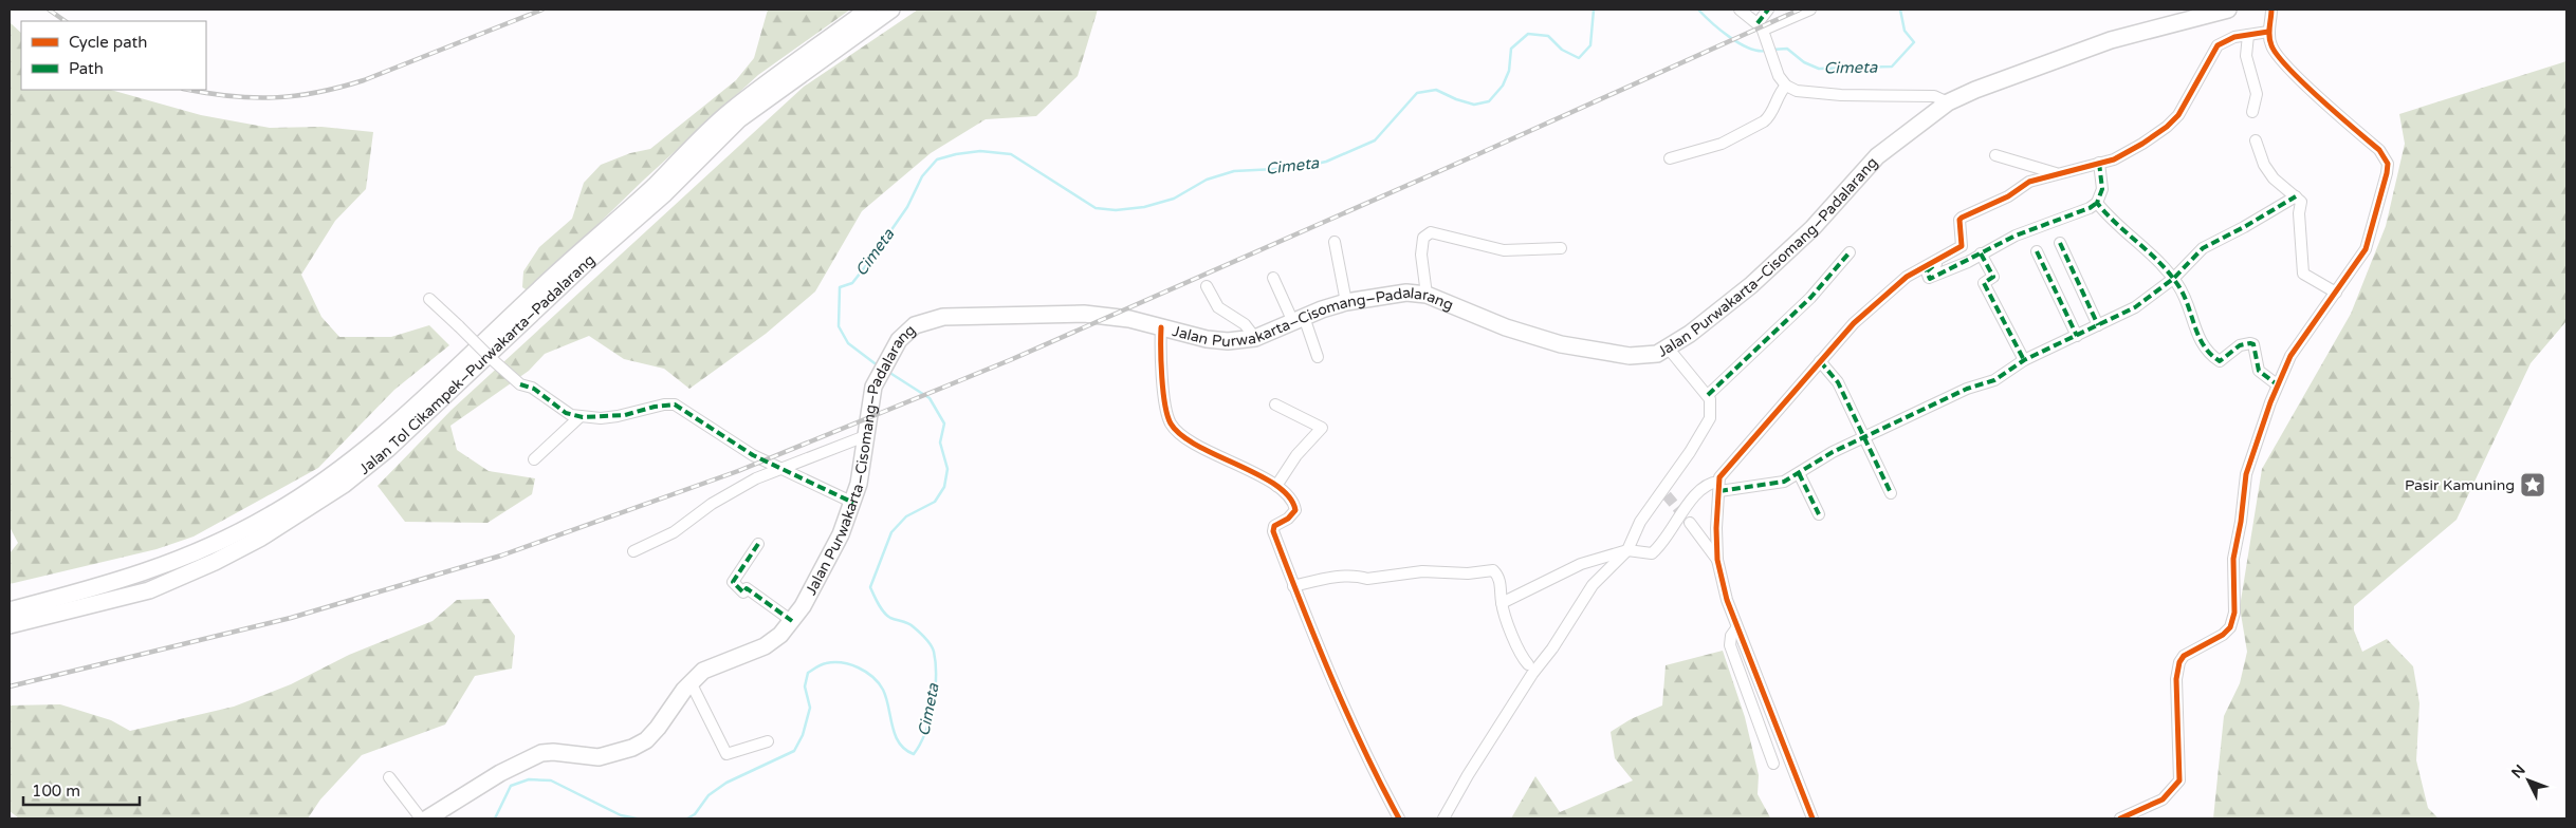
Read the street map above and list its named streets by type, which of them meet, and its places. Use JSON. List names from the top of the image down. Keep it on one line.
{"streets":{"highway":["Jalan Purwakarta–Cisomang–Padalarang","Jalan Tol Cikampek–Purwakarta–Padalarang"]},"water":["Cimeta"],"places":{"place":["Pasir Kamuning"]},"legend":["Cycle path","Path"],"scale_bar":"100 m","north":"top left"}
